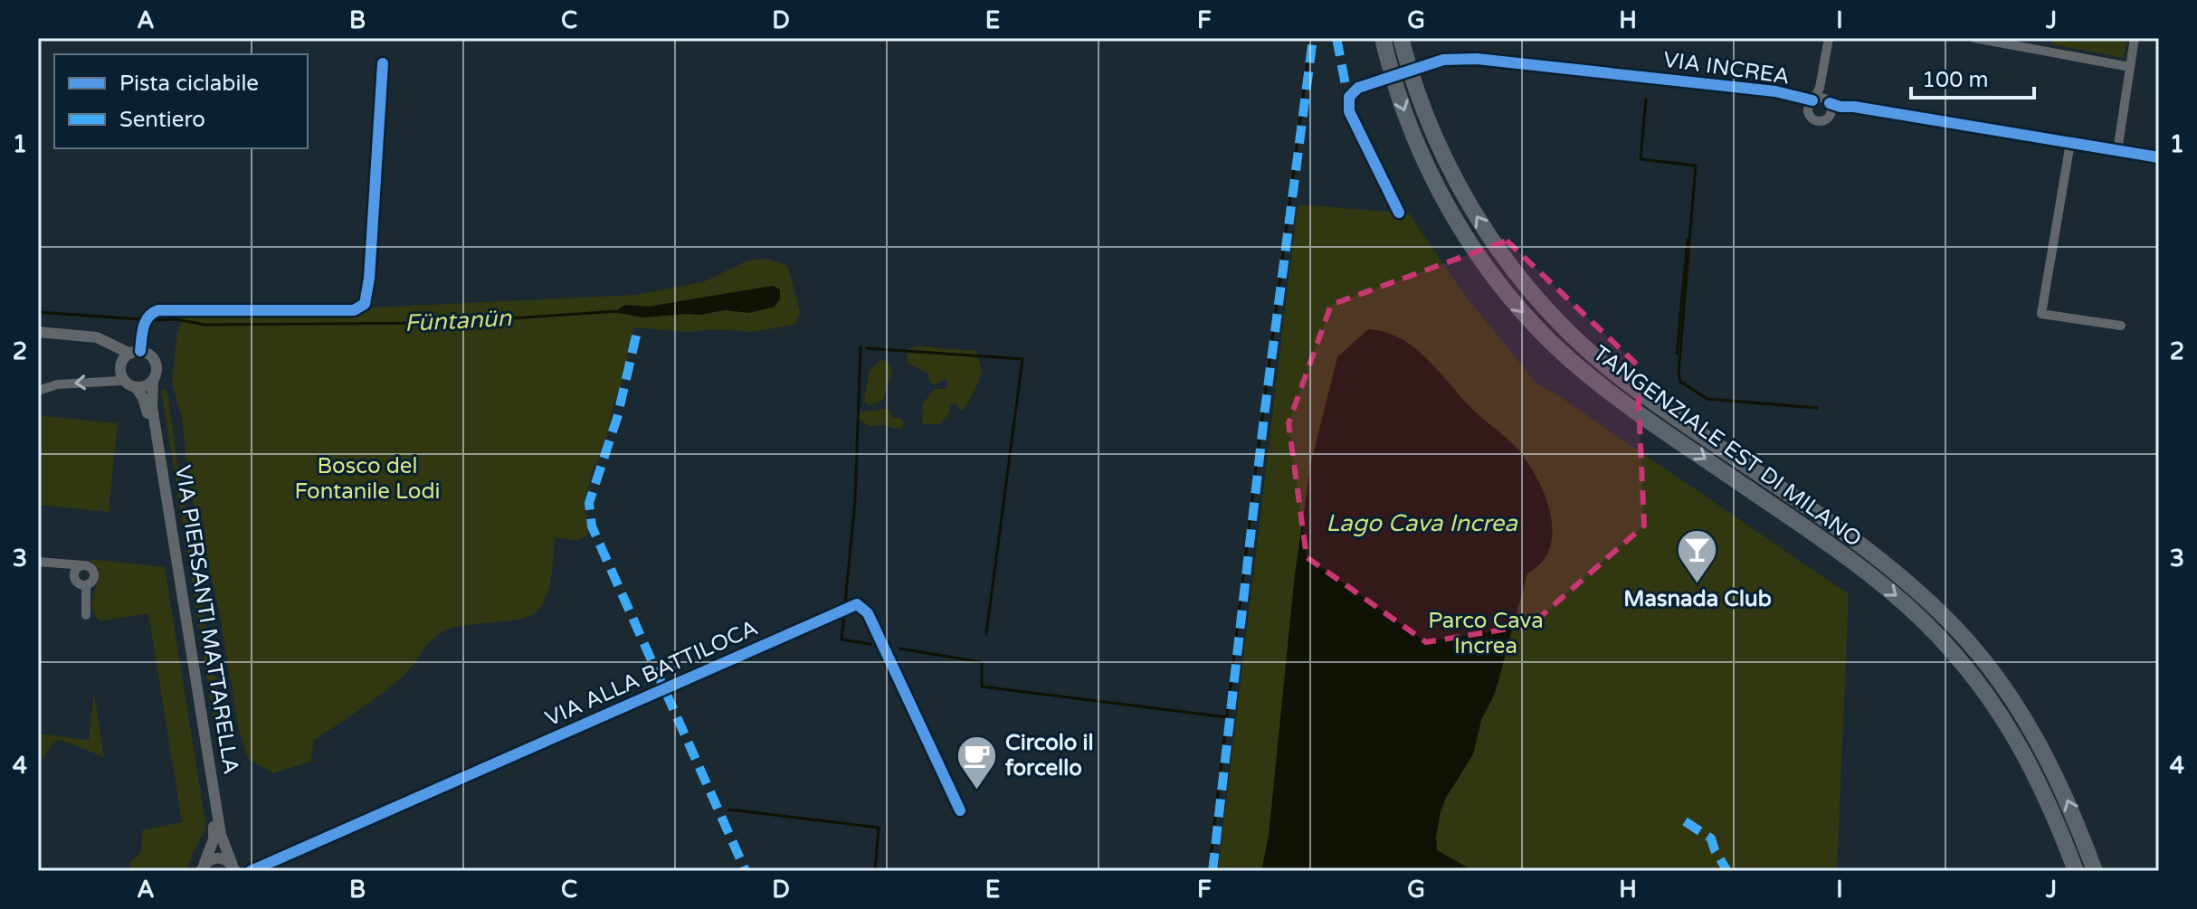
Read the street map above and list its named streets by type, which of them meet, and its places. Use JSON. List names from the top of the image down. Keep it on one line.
{"streets":{"highway":["TANGENZIALE EST DI MILANO"],"street":["VIA INCREA","VIA PIERSANTI MATTARELLA","VIA ALLA BATTILOCA"]},"crossings":[["VIA PIERSANTI MATTARELLA","VIA ALLA BATTILOCA"]],"water":["Füntanün","Lago Cava Increa"],"parks":["Bosco del Fontanile Lodi","Parco Cava Increa"],"places":{"bar":["Masnada Club"],"cafe":["Circolo il forcello"]},"legend":["Pista ciclabile","Sentiero"],"scale_bar":"100 m","grid":{"columns":["A","B","C","D","E","F","G","H","I","J"],"rows":["1","2","3","4"]}}
